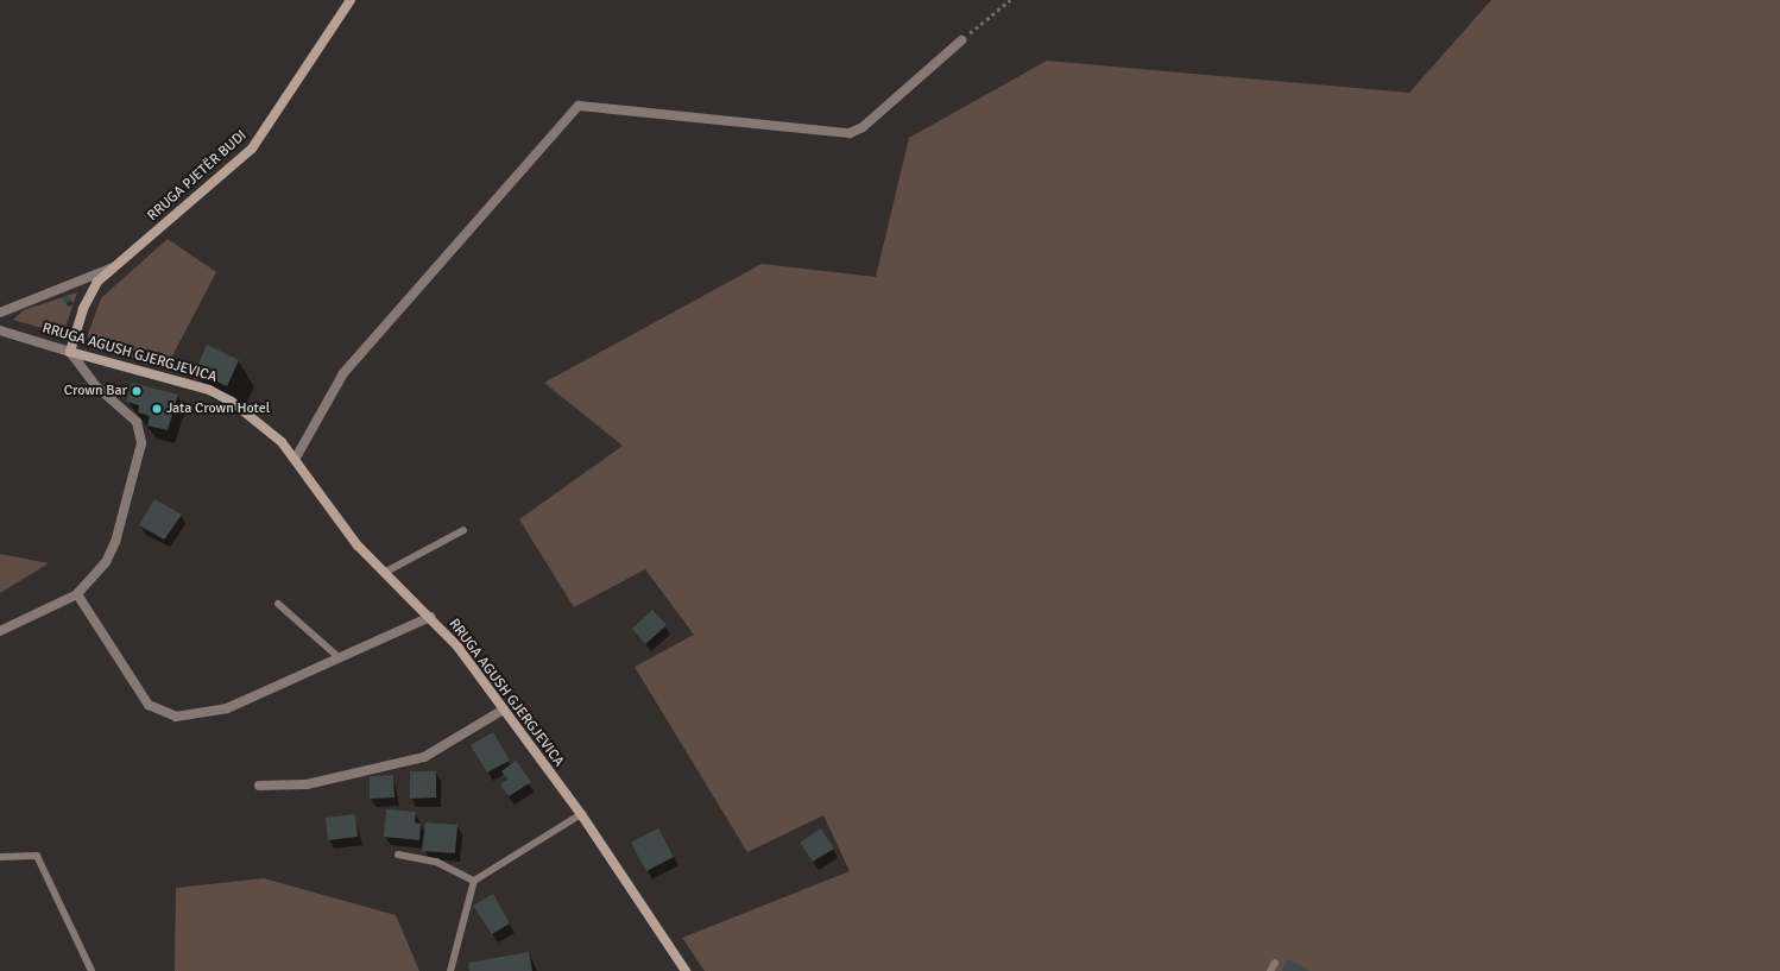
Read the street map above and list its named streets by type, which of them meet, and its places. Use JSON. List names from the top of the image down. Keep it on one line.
{"streets":{"main road":["RRUGA PJETËR BUDI","RRUGA AGUSH GJERGJEVICA"]},"crossings":[["RRUGA PJETËR BUDI","RRUGA AGUSH GJERGJEVICA"]],"places":["Crown Bar","Jata Crown Hotel"]}
